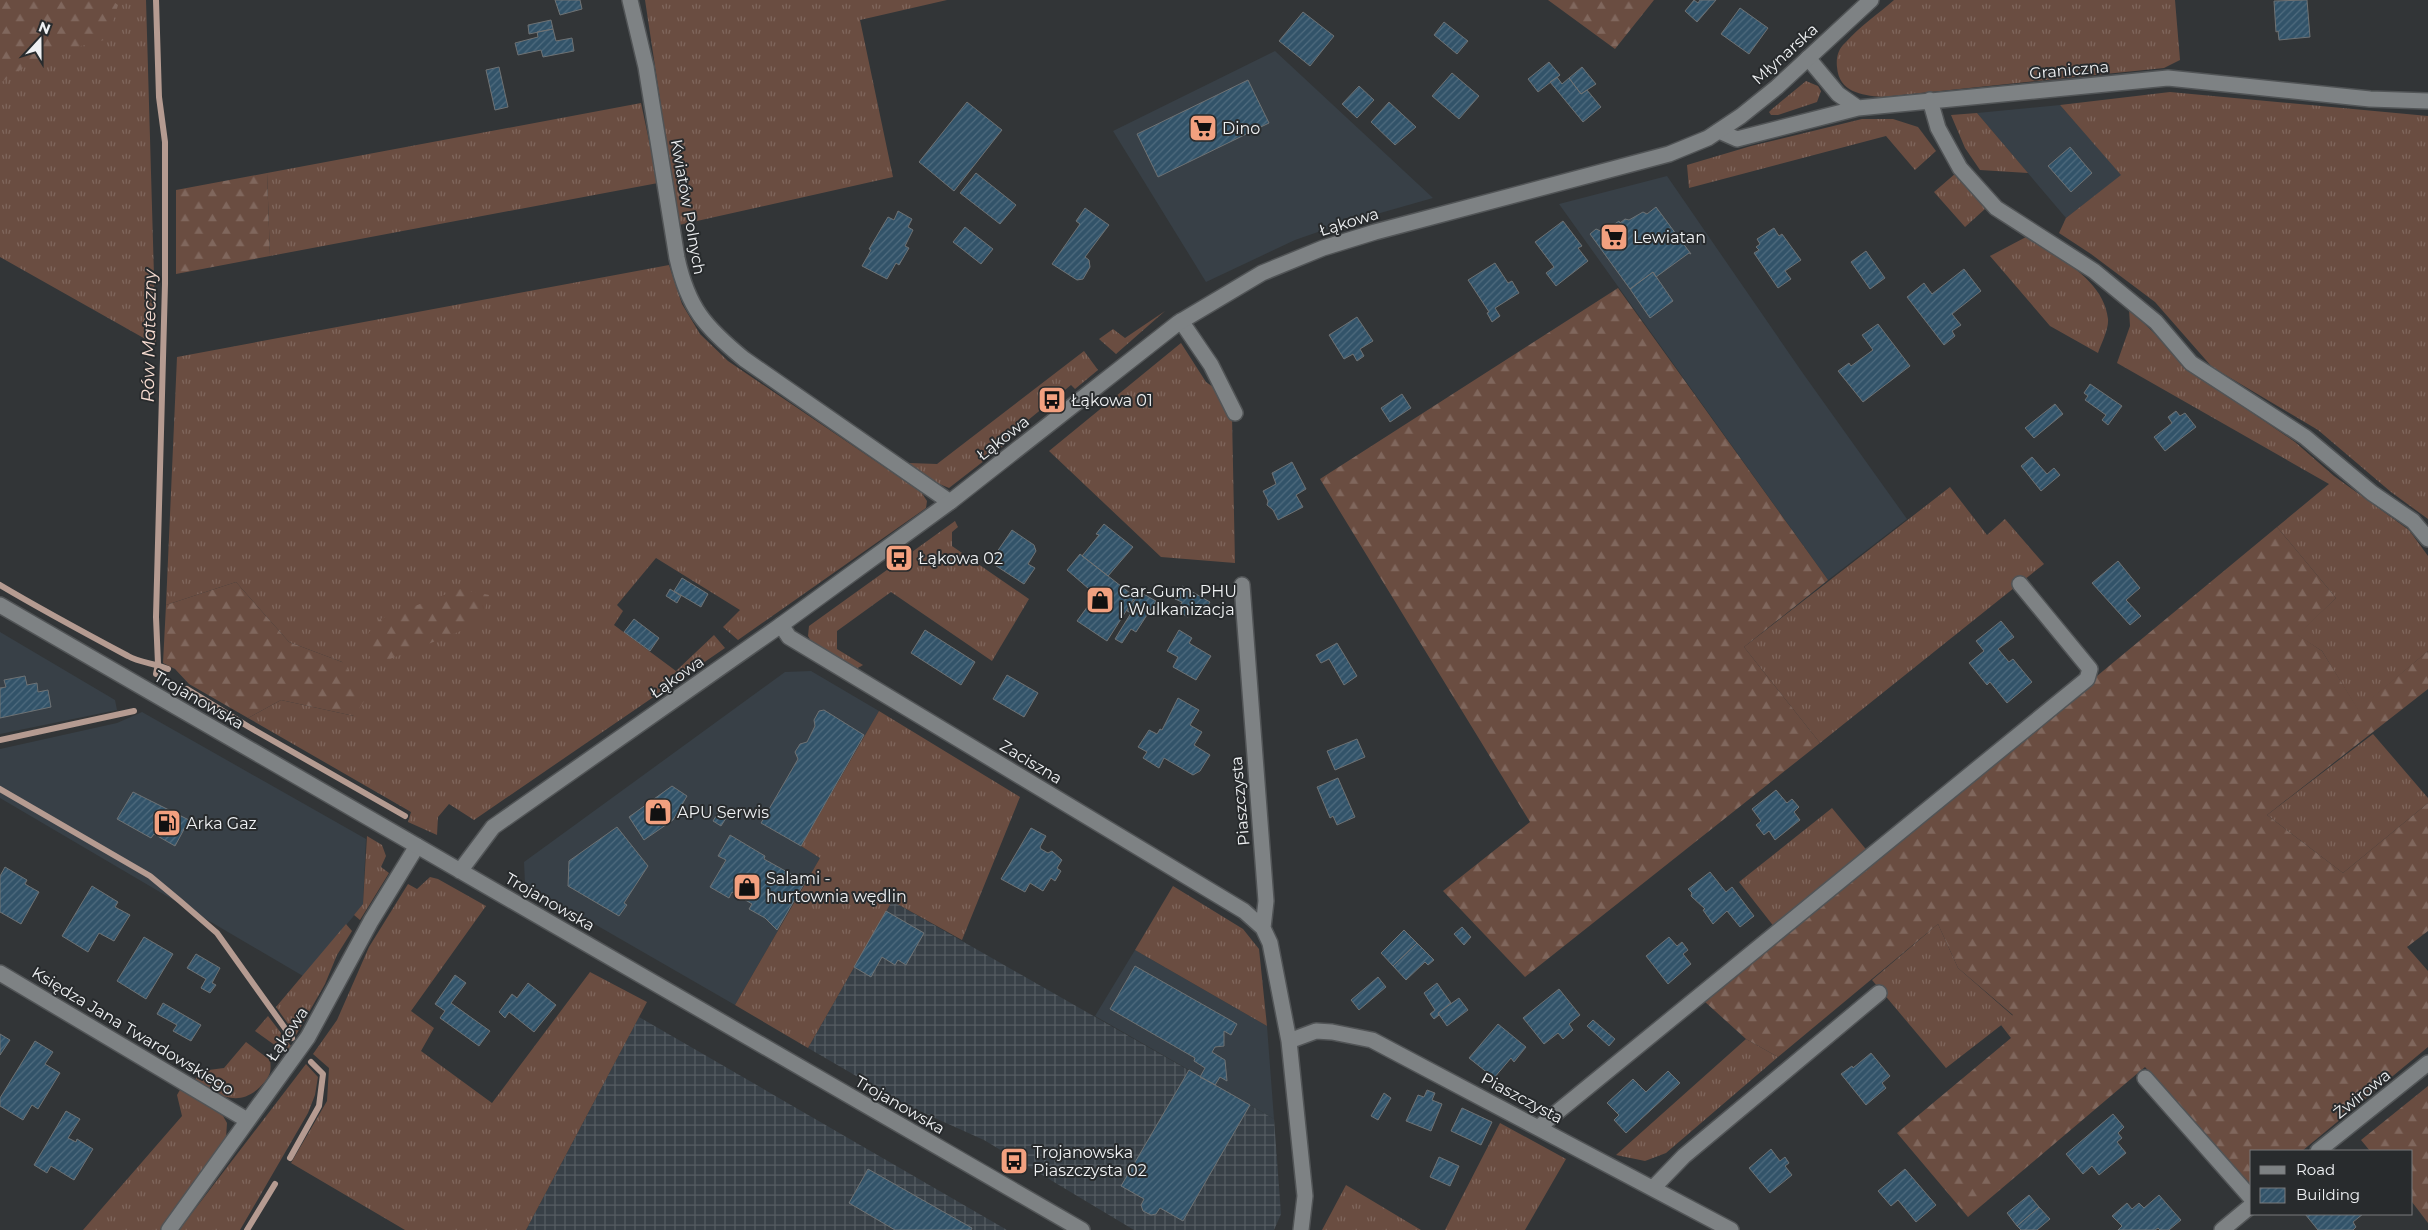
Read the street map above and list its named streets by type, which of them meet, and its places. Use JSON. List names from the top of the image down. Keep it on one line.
{"streets":{"street":["Młynarska","Graniczna","Kwiatów Polnych","Łąkowa","Trojanowska","Zaciszna","Piaszczysta","Księdza Jana Twardowskiego","Żwirowa"]},"crossings":[["Młynarska","Graniczna"],["Młynarska","Łąkowa"],["Graniczna","Łąkowa"],["Kwiatów Polnych","Łąkowa"],["Łąkowa","Trojanowska"],["Łąkowa","Zaciszna"],["Łąkowa","Księdza Jana Twardowskiego"],["Zaciszna","Piaszczysta"]],"water":["Rów Mateczny"],"places":{"supermarket":["Dino","Lewiatan"],"bus stop":["Łąkowa 01","Łąkowa 02","Trojanowska Piaszczysta 02"],"shop":["Car-Gum. PHU | Wulkanizacja","APU Serwis","Salami - hurtownia wędlin"],"fuel station":["Arka Gaz"]},"legend":["Road","Building"],"north":"top"}
